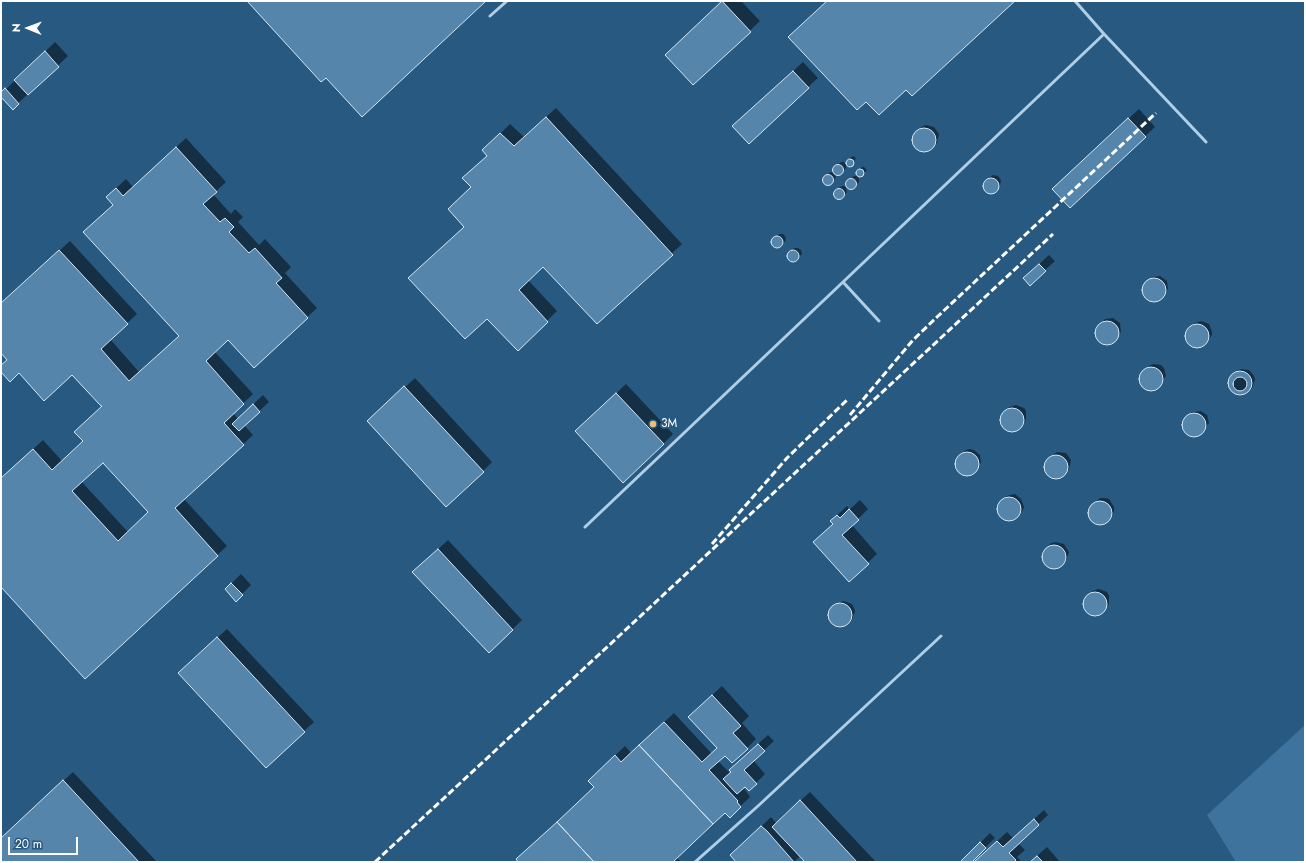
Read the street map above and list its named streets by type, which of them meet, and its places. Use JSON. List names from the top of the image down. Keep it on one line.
{"places":["3M"],"scale_bar":"20 m","north":"left"}
